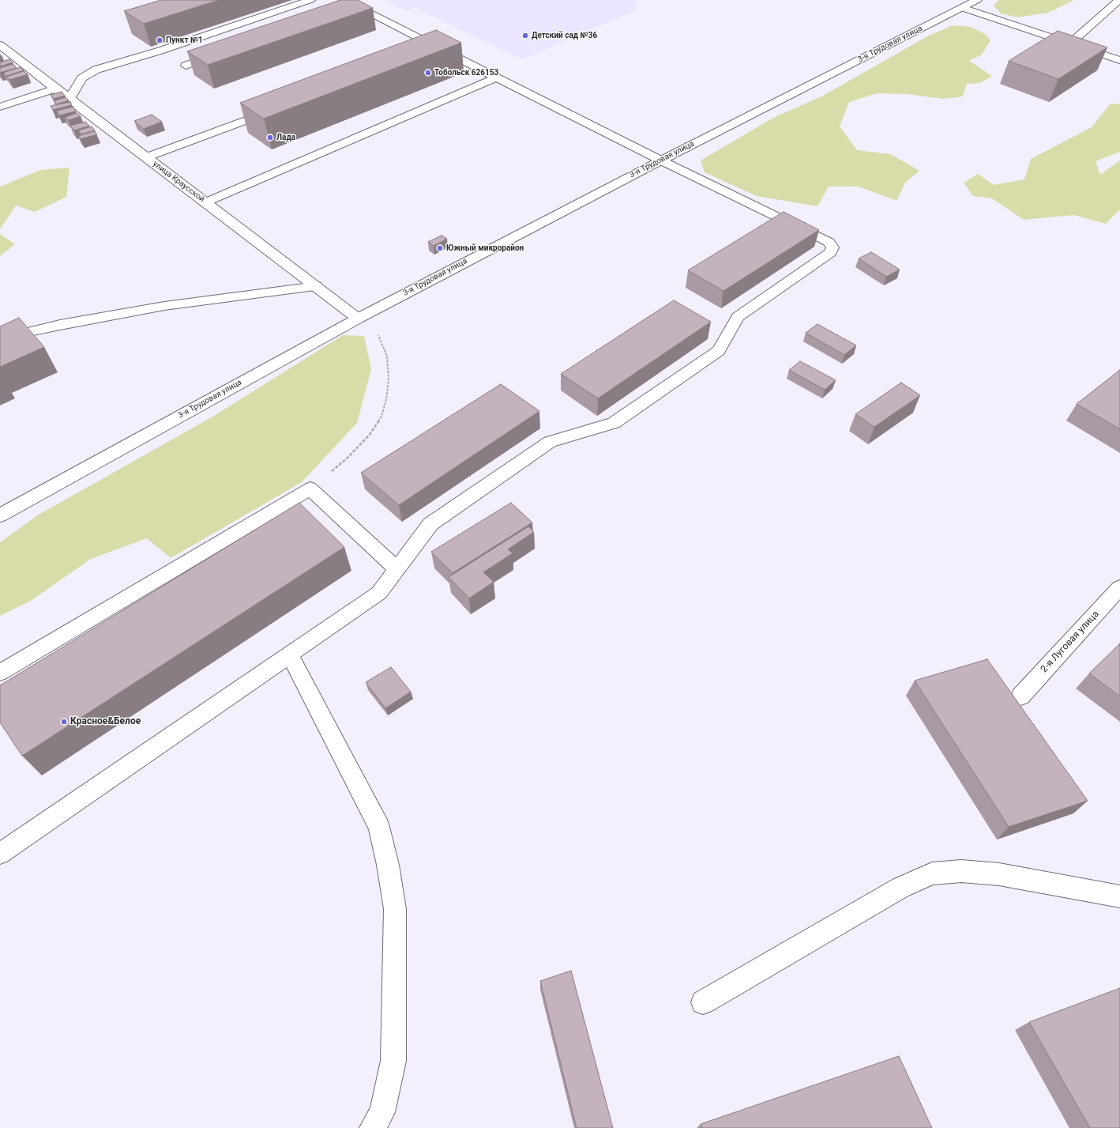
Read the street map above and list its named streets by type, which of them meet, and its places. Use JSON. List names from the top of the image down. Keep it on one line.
{"streets":{"street":["3-я Трудовая улица","улица Краусской","2-я Луговая улица"]},"crossings":[["3-я Трудовая улица","улица Краусской"]],"places":["Детский сад №36","Пункт №1","Тобольск 626153","Лада","Южный микрорайон","Красное&Белое"]}
